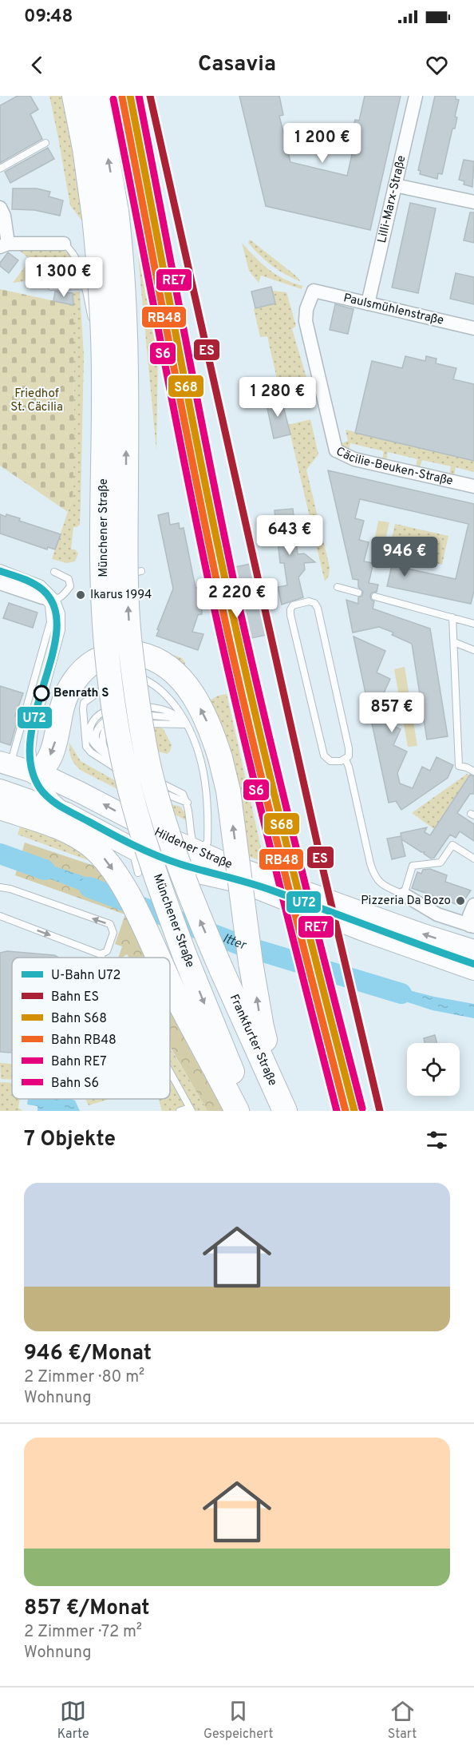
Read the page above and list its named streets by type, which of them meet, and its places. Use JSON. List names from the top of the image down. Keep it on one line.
{"streets":{"highway":["Münchener Straße","Frankfurter Straße"],"main road":["Hildener Straße"],"street":["Lilli-Marx-Straße","Paulsmühlenstraße","Cäcilie-Beuken-Straße"]},"crossings":[["Lilli-Marx-Straße","Paulsmühlenstraße"],["Paulsmühlenstraße","Cäcilie-Beuken-Straße"],["Münchener Straße","Frankfurter Straße"]],"water":["Itter"],"parks":["Friedhof St. Cäcilia"],"places":["Ikarus 1994","Benrath S","Pizzeria Da Bozo"],"lines":["rail line ES","rail line S68","rail line RE7","rail line RB48","rail line S6","metro line U72"],"legend":["U-Bahn U72","Bahn ES","Bahn S68","Bahn RB48","Bahn RE7","Bahn S6"],"page":{"status":"09:48","header":"Casavia","price":["1 200 €","1 300 €","1 280 €","643 €","946 €","2 220 €","857 €"],"heading":"7 Objekte","list":[{"name":"946 €/Monat","note":"2 Zimmer · 80 m² · Wohnung"},{"name":"857 €/Monat","note":"2 Zimmer · 72 m² · Wohnung"}],"tabs":["Karte","Gespeichert","Start"]}}
